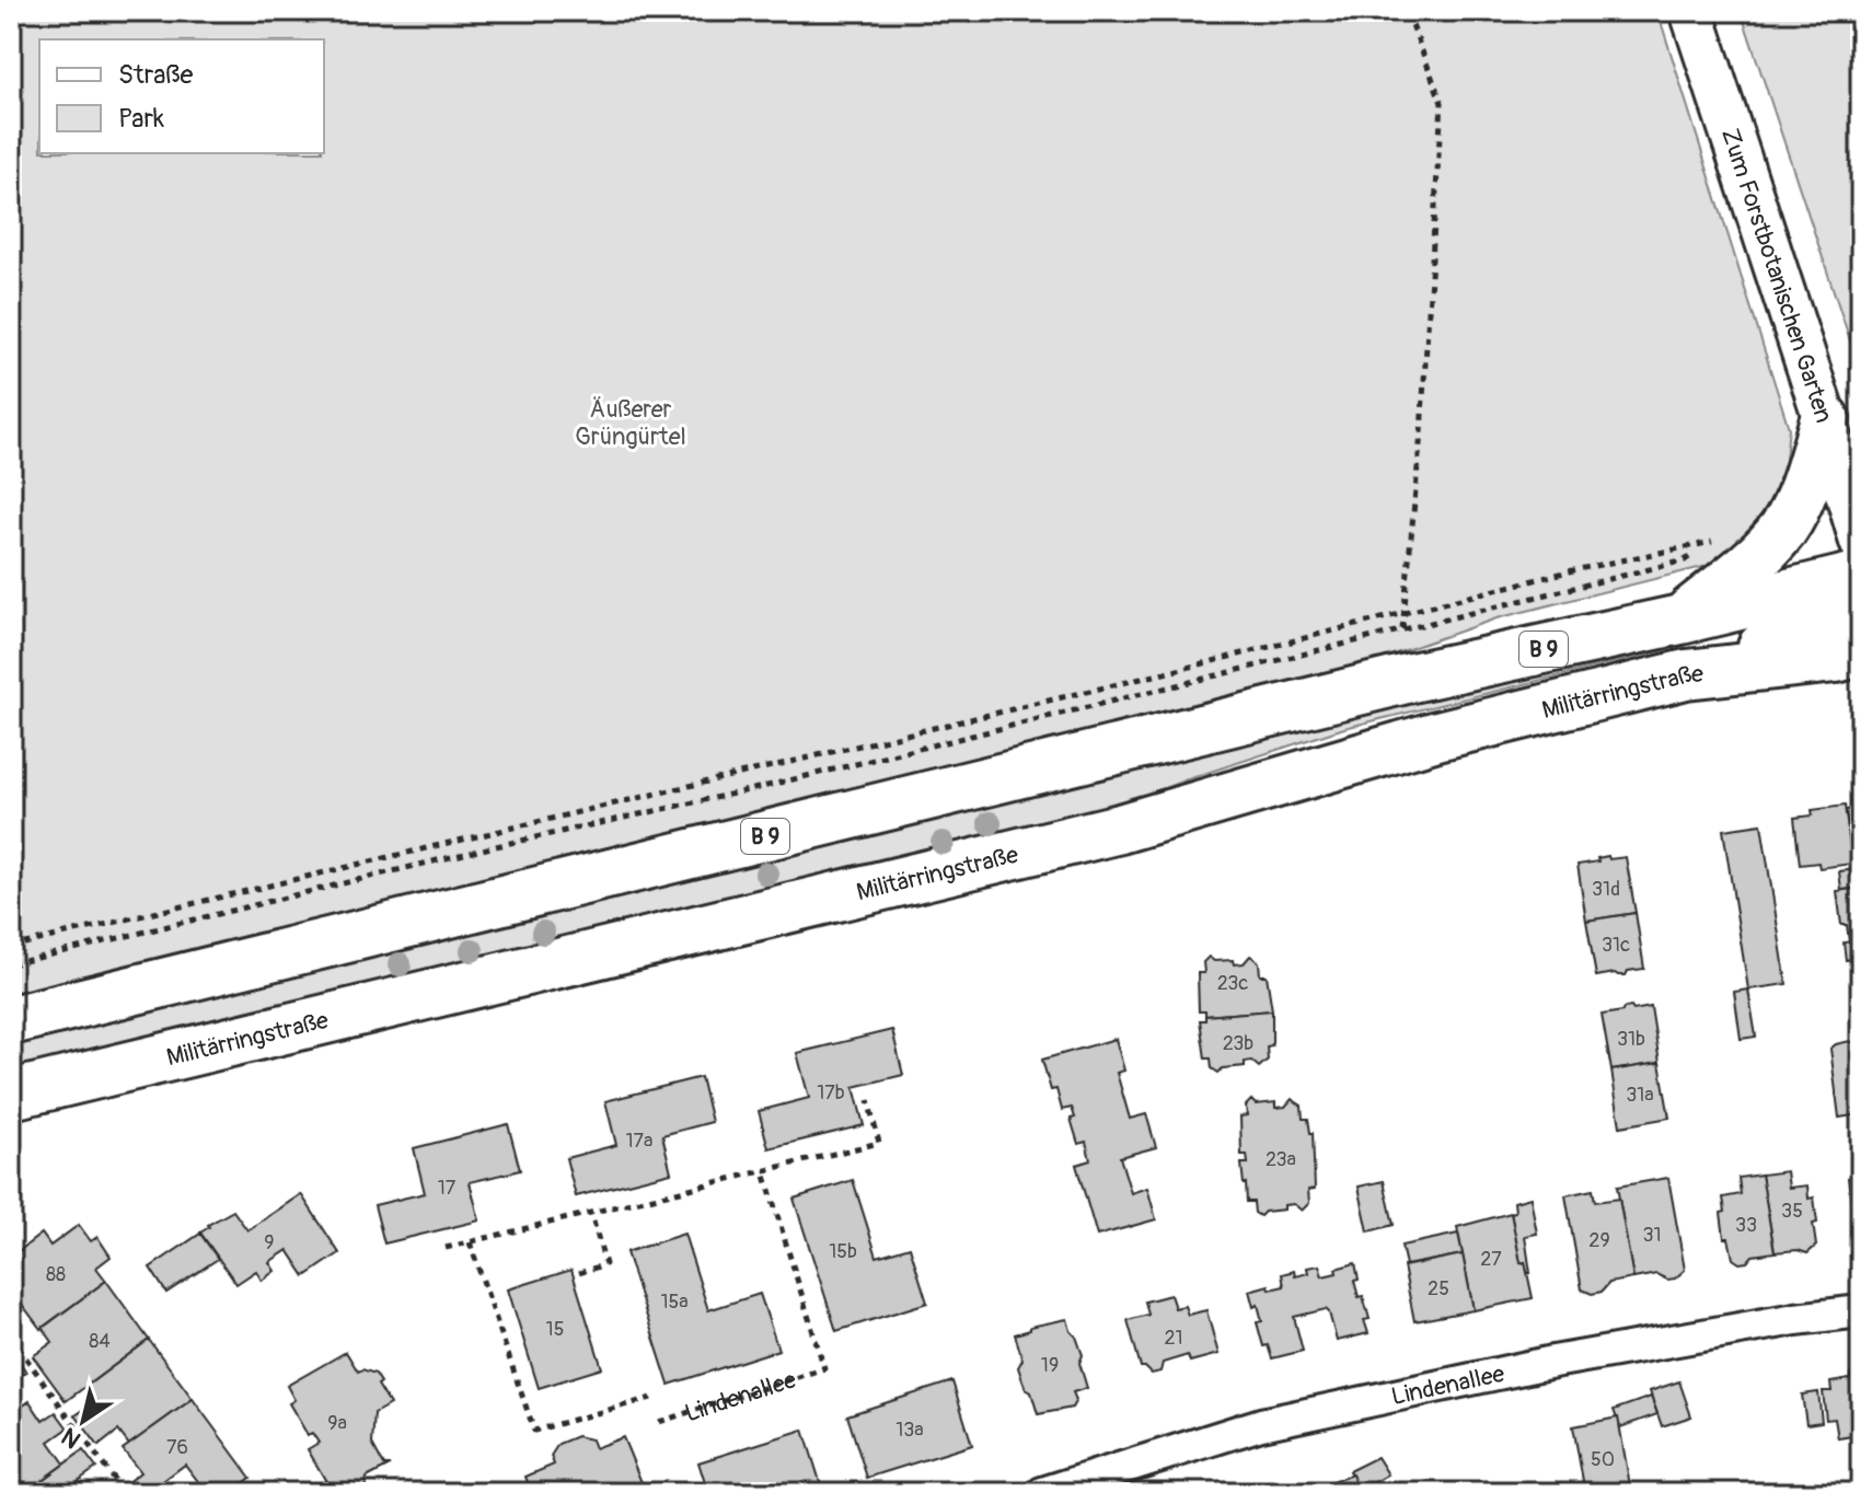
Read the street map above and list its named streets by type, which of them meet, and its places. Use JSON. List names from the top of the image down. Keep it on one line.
{"streets":{"main road":["Zum Forstbotanischen Garten","B 9","Militärringstraße"],"street":["Lindenallee"]},"crossings":[["Zum Forstbotanischen Garten","B 9"],["B 9","Militärringstraße"]],"parks":["Äußerer Grüngürtel"],"house_numbers":["31d","31c","23c","31b","23b","17b","31a","17a","23a","17","35","33","31","29","9","15b","27","88","25","15a","15","21","84","19","9a","13a","76","50"],"legend":["Straße","Park"],"north":"bottom left"}
